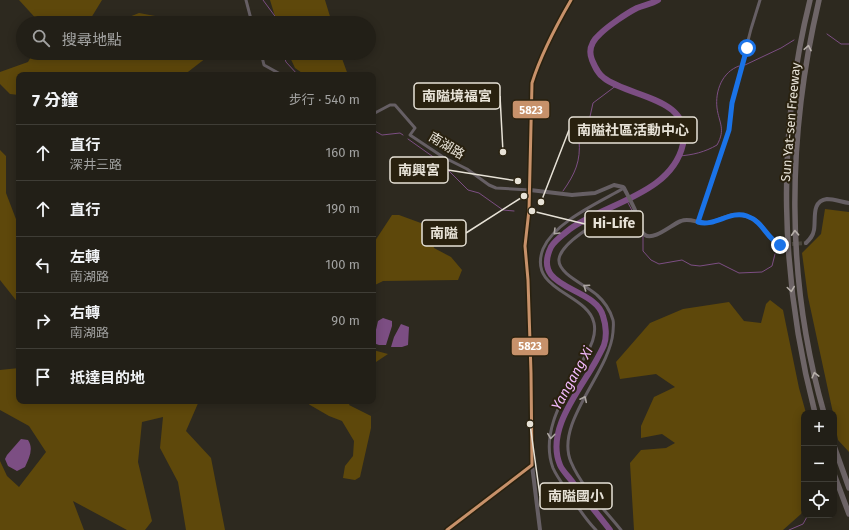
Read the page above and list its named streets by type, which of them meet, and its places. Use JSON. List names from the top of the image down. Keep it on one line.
{"streets":{"highway":["Sun Yat-sen Freeway"],"street":["南湖路"]},"water":["Yangang Xi"],"places":["南隘境福宮","南興宮","南隘","南隘社區活動中心","Hi-Life","南隘國小"],"lines":["transit line 5823"],"page":{"search":"搜尋地點","heading":["7 分鐘","步行 · 540 m"],"list":[["直行","深井三路","160 m"],["直行","190 m"],["左轉","南湖路","100 m"],["右轉","南湖路","90 m"],"抵達目的地"],"map_buttons":["+","−"]}}
